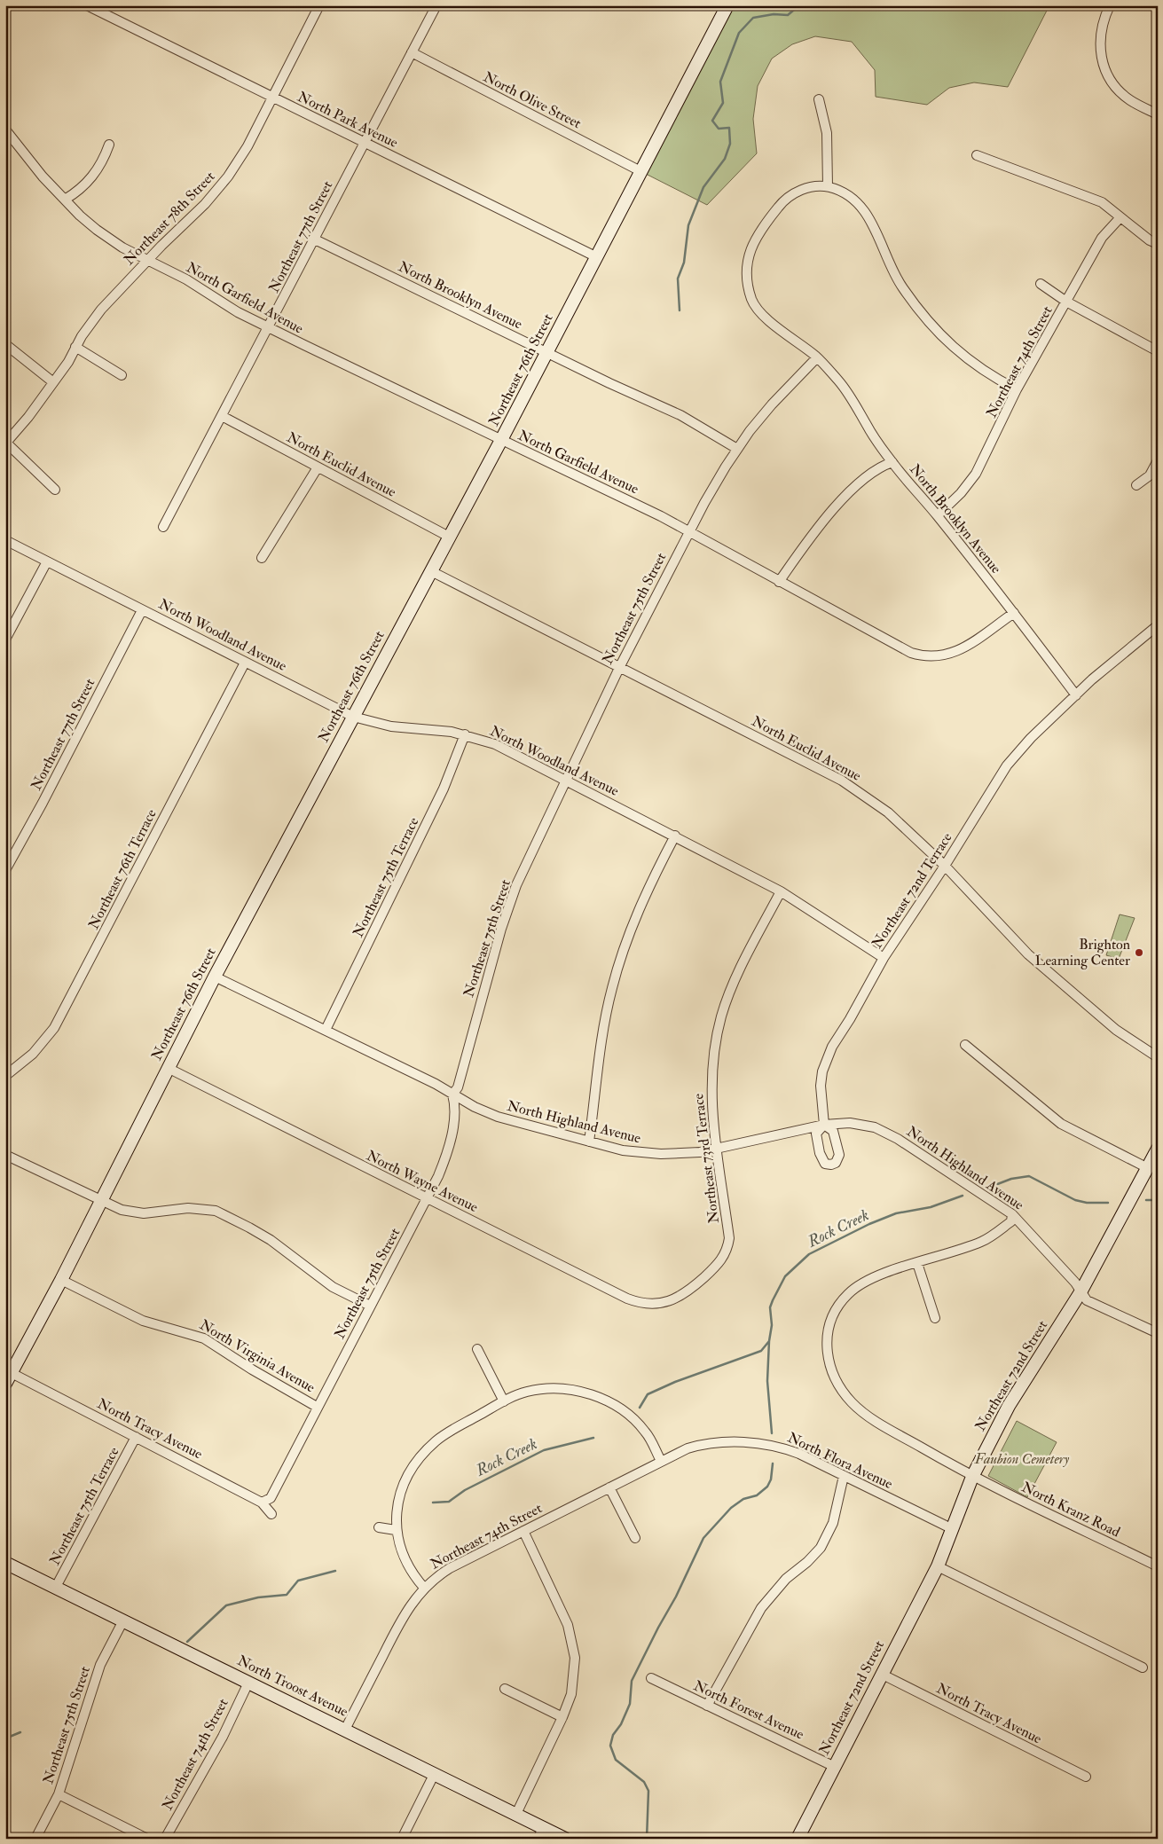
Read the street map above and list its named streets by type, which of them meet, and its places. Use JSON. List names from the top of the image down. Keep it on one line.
{"streets":{"street":["North Olive Street","North Park Avenue","Northeast 78th Street","Northeast 77th Street","North Brooklyn Avenue","North Garfield Avenue","Northeast 74th Street","Northeast 76th Street","North Euclid Avenue","Northeast 75th Street","North Woodland Avenue","Northeast 76th Terrace","Northeast 75th Terrace","Northeast 72nd Terrace","North Highland Avenue","Northeast 73rd Terrace","North Wayne Avenue","North Virginia Avenue","Northeast 72nd Street","North Tracy Avenue","North Flora Avenue","North Kranz Road","North Troost Avenue","North Forest Avenue"]},"crossings":[["North Olive Street","Northeast 77th Street"],["North Olive Street","Northeast 76th Street"],["North Park Avenue","Northeast 78th Street"],["North Park Avenue","Northeast 77th Street"],["North Park Avenue","Northeast 76th Street"],["Northeast 78th Street","North Garfield Avenue"],["Northeast 77th Street","North Brooklyn Avenue"],["Northeast 77th Street","North Garfield Avenue"],["Northeast 77th Street","North Euclid Avenue"],["Northeast 77th Street","North Woodland Avenue"],["North Brooklyn Avenue","North Garfield Avenue"],["North Brooklyn Avenue","Northeast 74th Street"],["North Brooklyn Avenue","Northeast 76th Street"],["North Brooklyn Avenue","Northeast 75th Street"],["North Brooklyn Avenue","Northeast 72nd Terrace"],["North Garfield Avenue","Northeast 76th Street"],["North Garfield Avenue","Northeast 75th Street"],["Northeast 74th Street","North Flora Avenue"],["Northeast 74th Street","North Troost Avenue"],["Northeast 76th Street","North Euclid Avenue"],["Northeast 76th Street","North Woodland Avenue"],["Northeast 76th Street","North Highland Avenue"],["Northeast 76th Street","North Wayne Avenue"],["Northeast 76th Street","North Virginia Avenue"],["Northeast 76th Street","North Tracy Avenue"],["North Euclid Avenue","Northeast 75th Street"],["North Euclid Avenue","Northeast 72nd Terrace"],["Northeast 75th Street","North Woodland Avenue"],["Northeast 75th Street","North Highland Avenue"],["Northeast 75th Street","North Wayne Avenue"],["Northeast 75th Street","North Virginia Avenue"],["Northeast 75th Street","North Tracy Avenue"],["Northeast 75th Street","North Troost Avenue"],["North Woodland Avenue","Northeast 76th Terrace"],["North Woodland Avenue","Northeast 75th Terrace"],["North Woodland Avenue","Northeast 72nd Terrace"],["North Woodland Avenue","Northeast 73rd Terrace"],["Northeast 75th Terrace","North Highland Avenue"],["Northeast 75th Terrace","North Tracy Avenue"],["Northeast 75th Terrace","North Troost Avenue"],["Northeast 72nd Terrace","North Highland Avenue"],["North Highland Avenue","Northeast 73rd Terrace"],["North Highland Avenue","Northeast 72nd Street"],["North Highland Avenue","North Kranz Road"],["Northeast 73rd Terrace","North Wayne Avenue"],["Northeast 72nd Street","North Tracy Avenue"],["Northeast 72nd Street","North Flora Avenue"],["Northeast 72nd Street","North Kranz Road"],["Northeast 72nd Street","North Forest Avenue"]],"water":["Rock Creek"],"parks":["Faubion Cemetery"],"places":["Brighton Learning Center"]}
